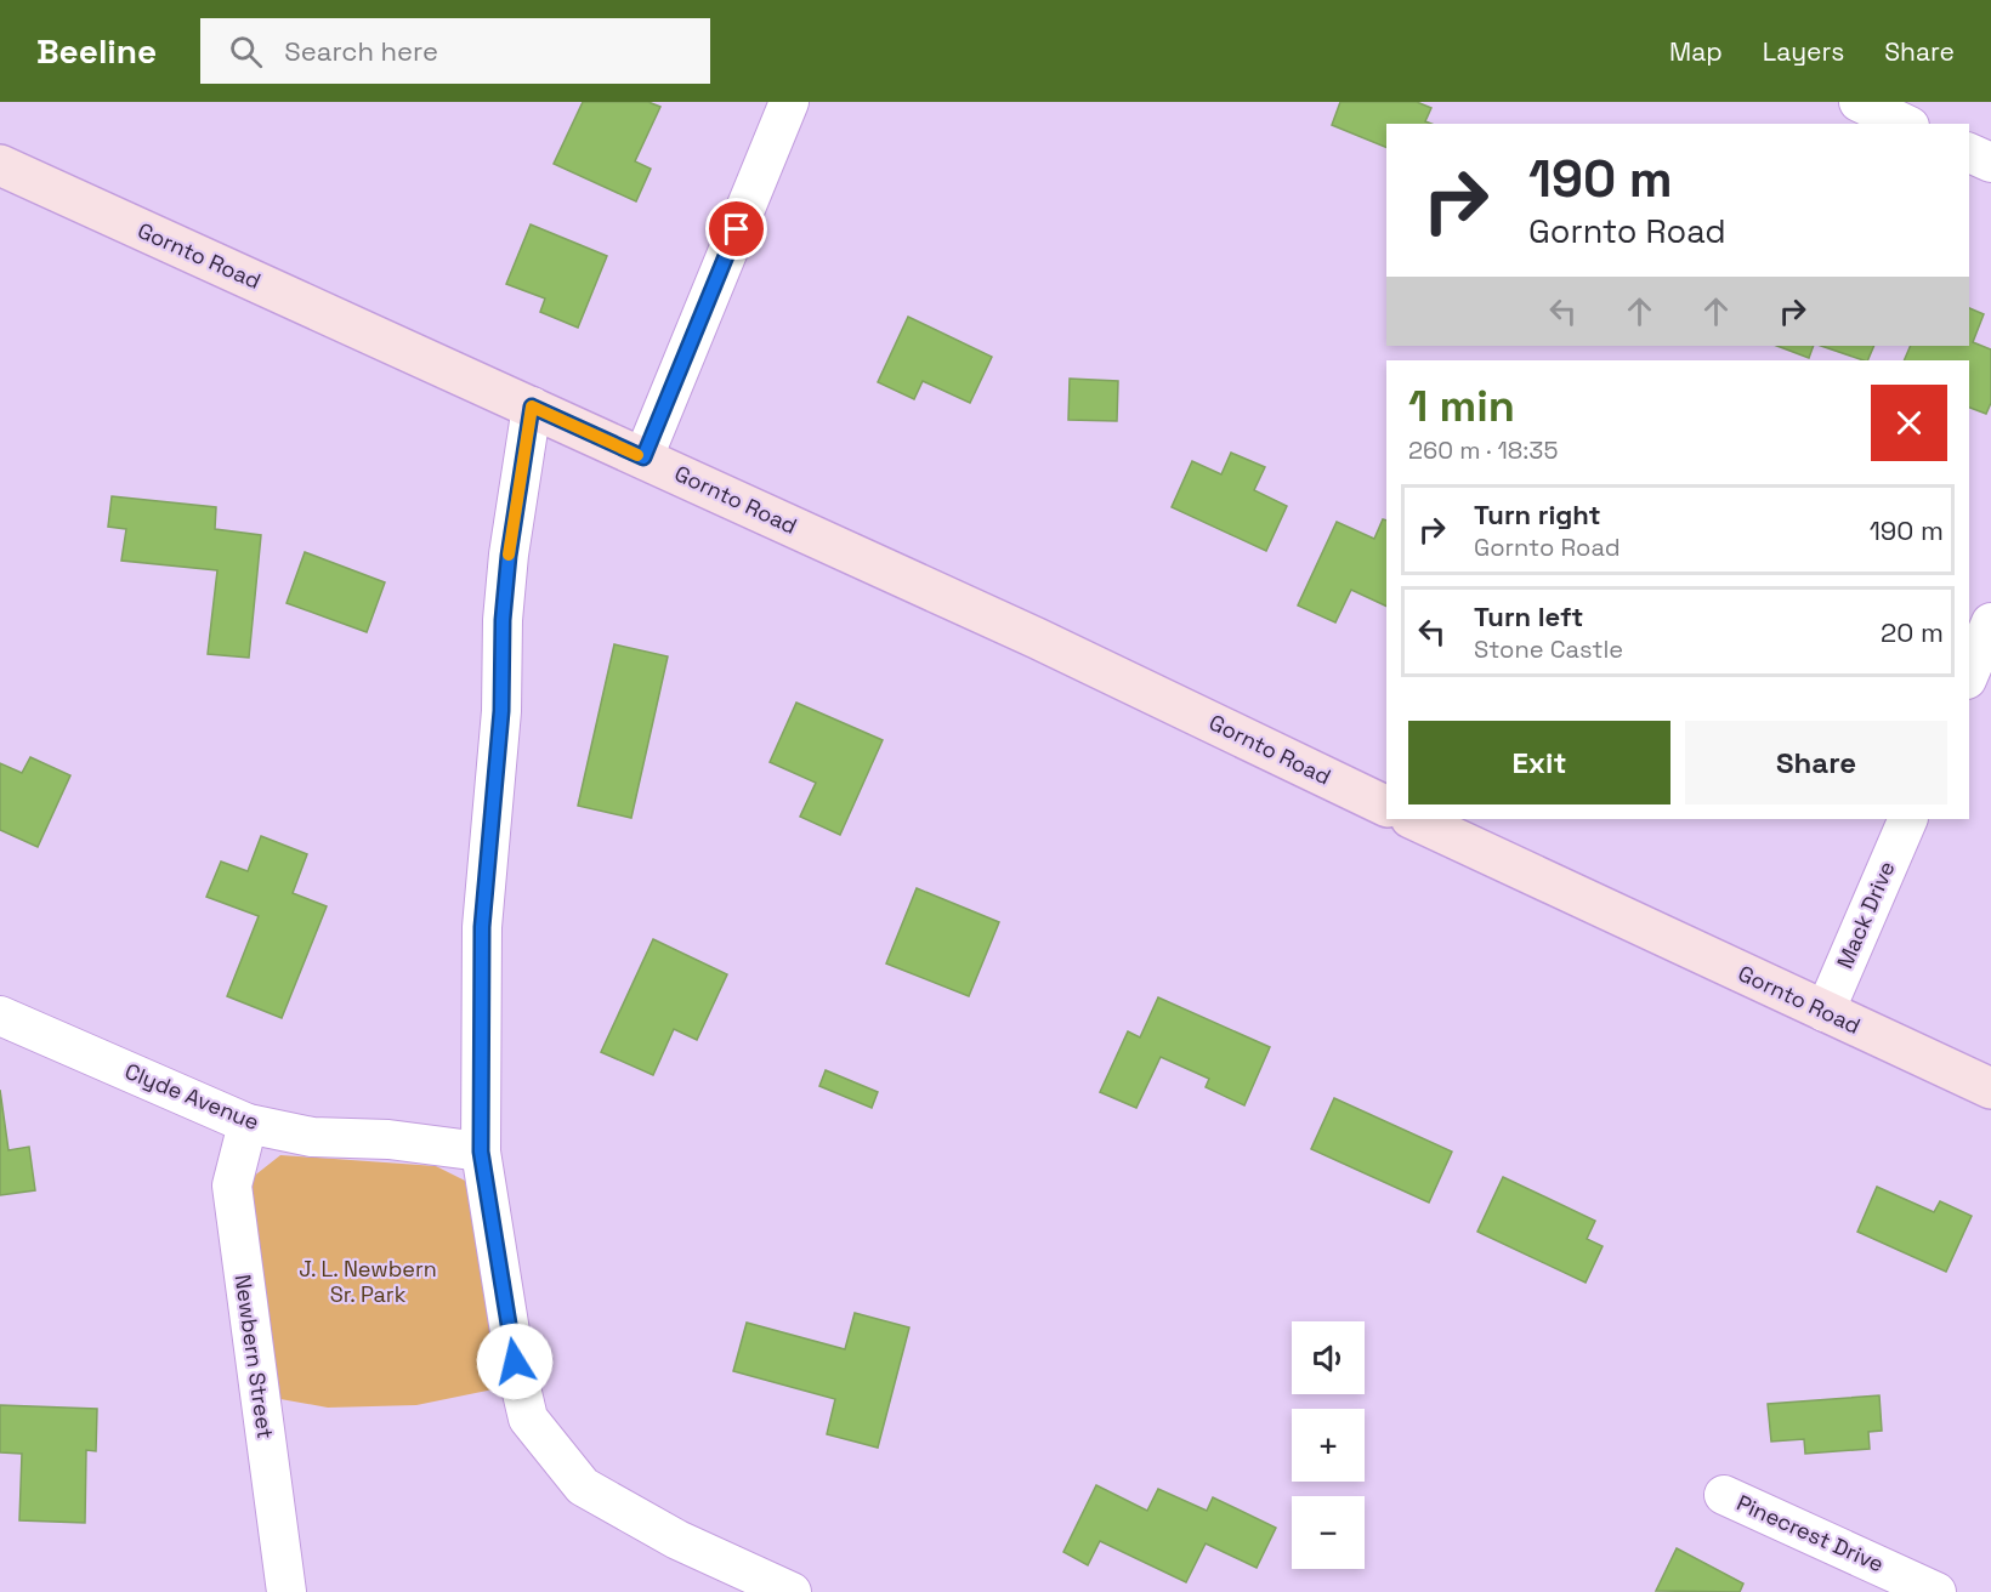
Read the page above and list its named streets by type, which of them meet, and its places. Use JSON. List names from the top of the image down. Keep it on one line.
{"streets":{"main road":["Gornto Road"],"street":["Mack Drive","Clyde Avenue","Newbern Street","Pinecrest Drive"]},"crossings":[["Gornto Road","Mack Drive"],["Clyde Avenue","Newbern Street"]],"parks":["J. L. Newbern Sr. Park"],"page":{"header":"Beeline","search":"Search here","nav":["Map","Layers","Share"],"turn":["190 m","Gornto Road"],"heading":["1 min","260 m · 18:35"],"list":[{"name":"Turn right","note":"Gornto Road","value":"190 m"},{"name":"Turn left","note":"Stone Castle","value":"20 m"}],"buttons":["Exit","Share"],"map_buttons":["+","−"]}}
